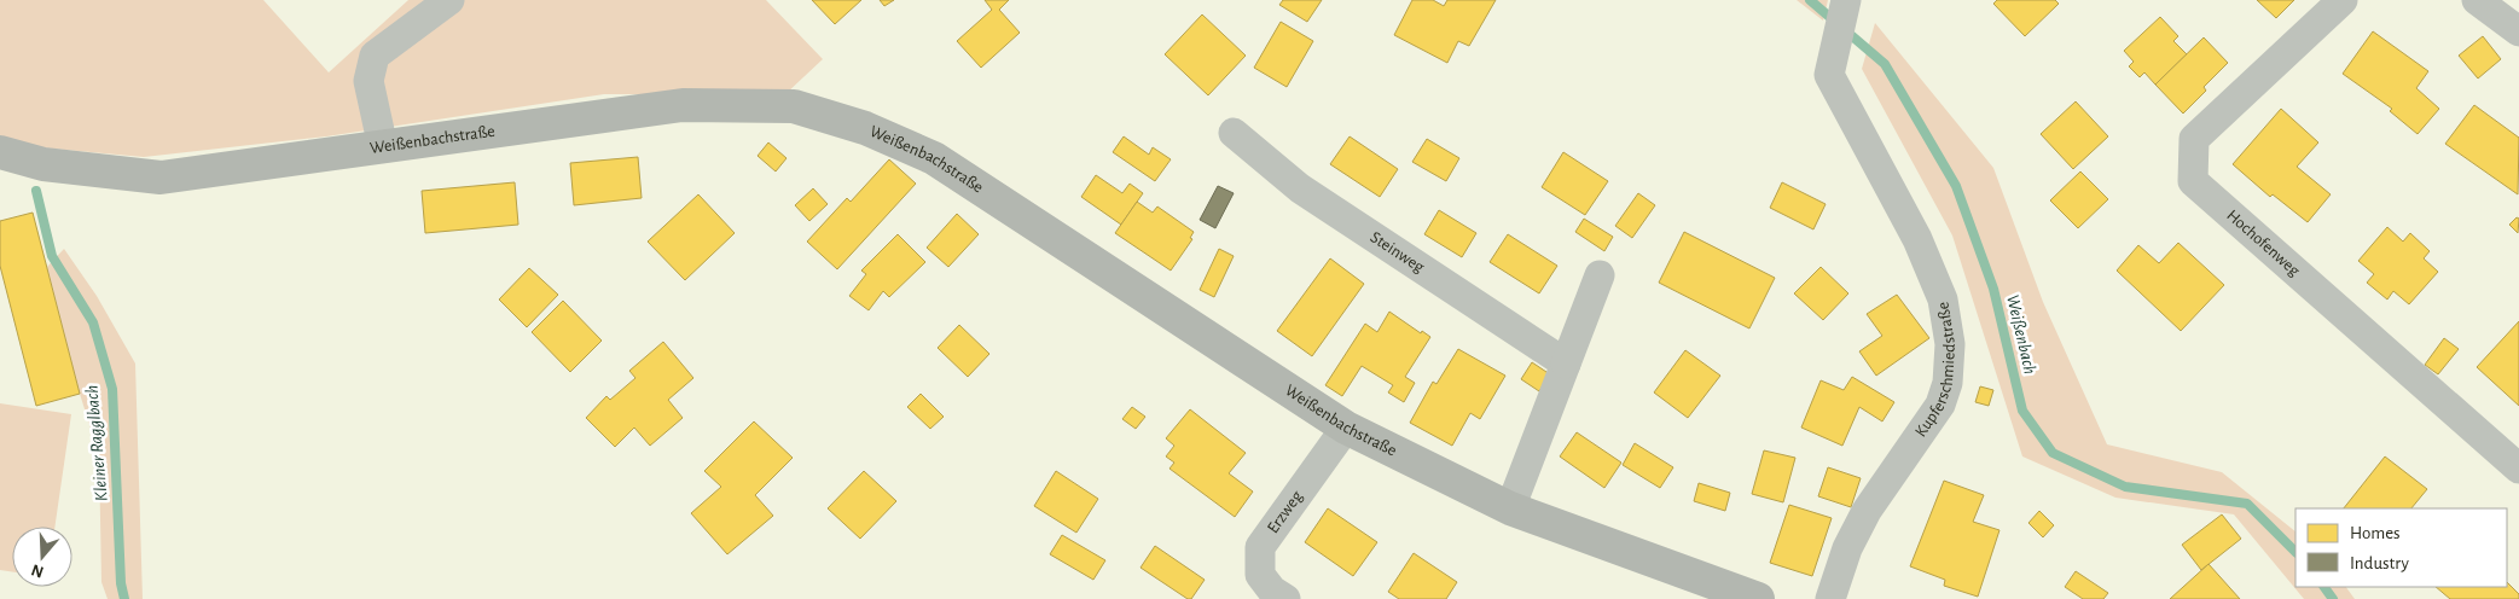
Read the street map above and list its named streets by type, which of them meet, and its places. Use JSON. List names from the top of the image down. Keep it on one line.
{"streets":{"main road":["Weißenbachstraße"],"street":["Hochofenweg","Steinweg","Kupferschmiedstraße","Erzweg"]},"crossings":[["Weißenbachstraße","Erzweg"]],"water":["Weißenbach","Kleiner Ragglbach"],"legend":["Homes","Industry"],"north":"bottom"}
